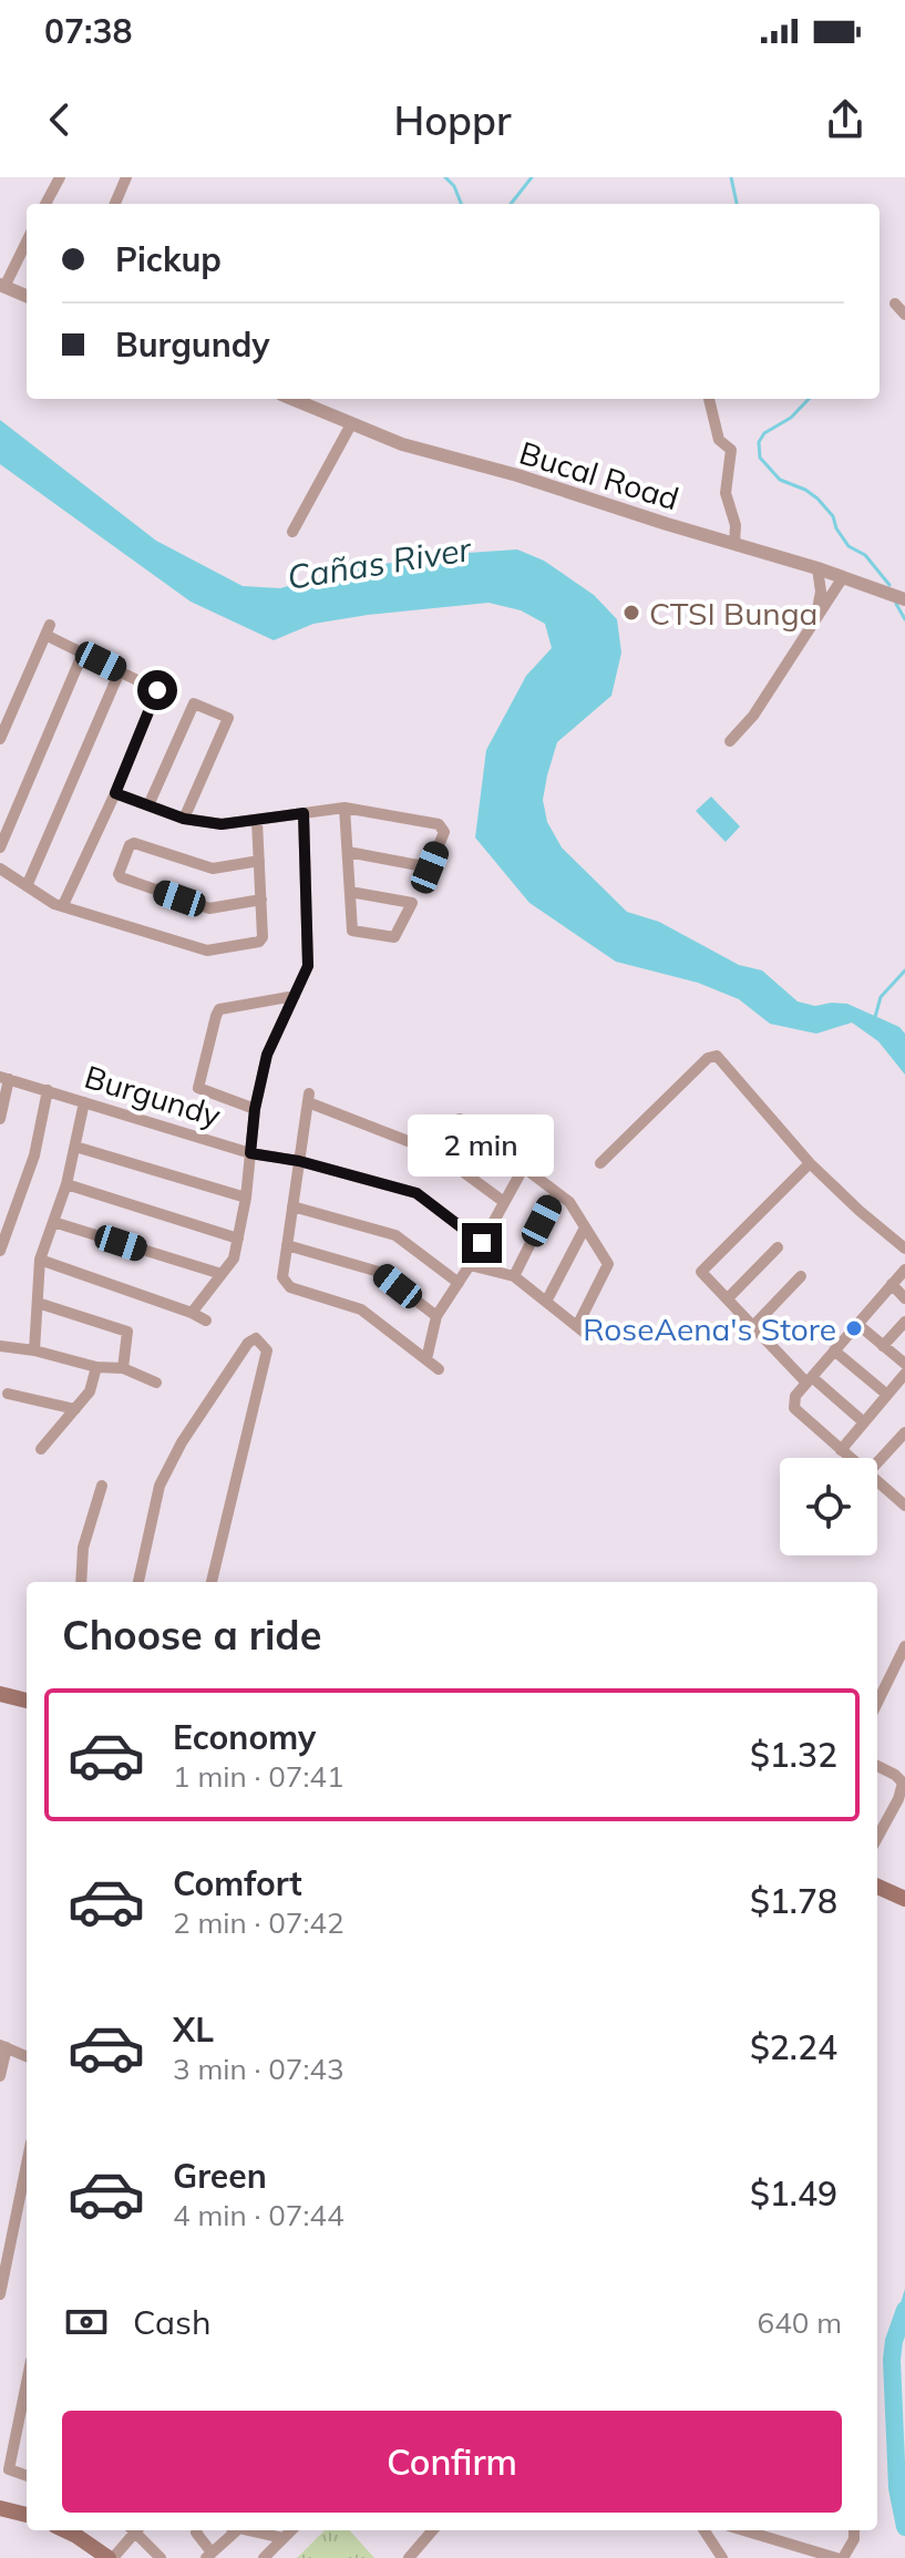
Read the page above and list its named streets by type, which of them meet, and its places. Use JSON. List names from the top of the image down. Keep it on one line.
{"streets":{"street":["Bucal Road","Burgundy"]},"water":["Cañas River"],"places":["CTSI Bunga","RoseAena's Store"],"page":{"status":"07:38","header":"Hoppr","banner":["Pickup","Burgundy"],"bubble":"2 min","heading":"Choose a ride","list":[{"name":"Economy","note":"1 min · 07:41","value":"$1.32"},{"name":"Comfort","note":"2 min · 07:42","value":"$1.78"},{"name":"XL","note":"3 min · 07:43","value":"$2.24"},{"name":"Green","note":"4 min · 07:44","value":"$1.49"}],"pay":["Cash","640 m"],"buttons":"Confirm"}}
